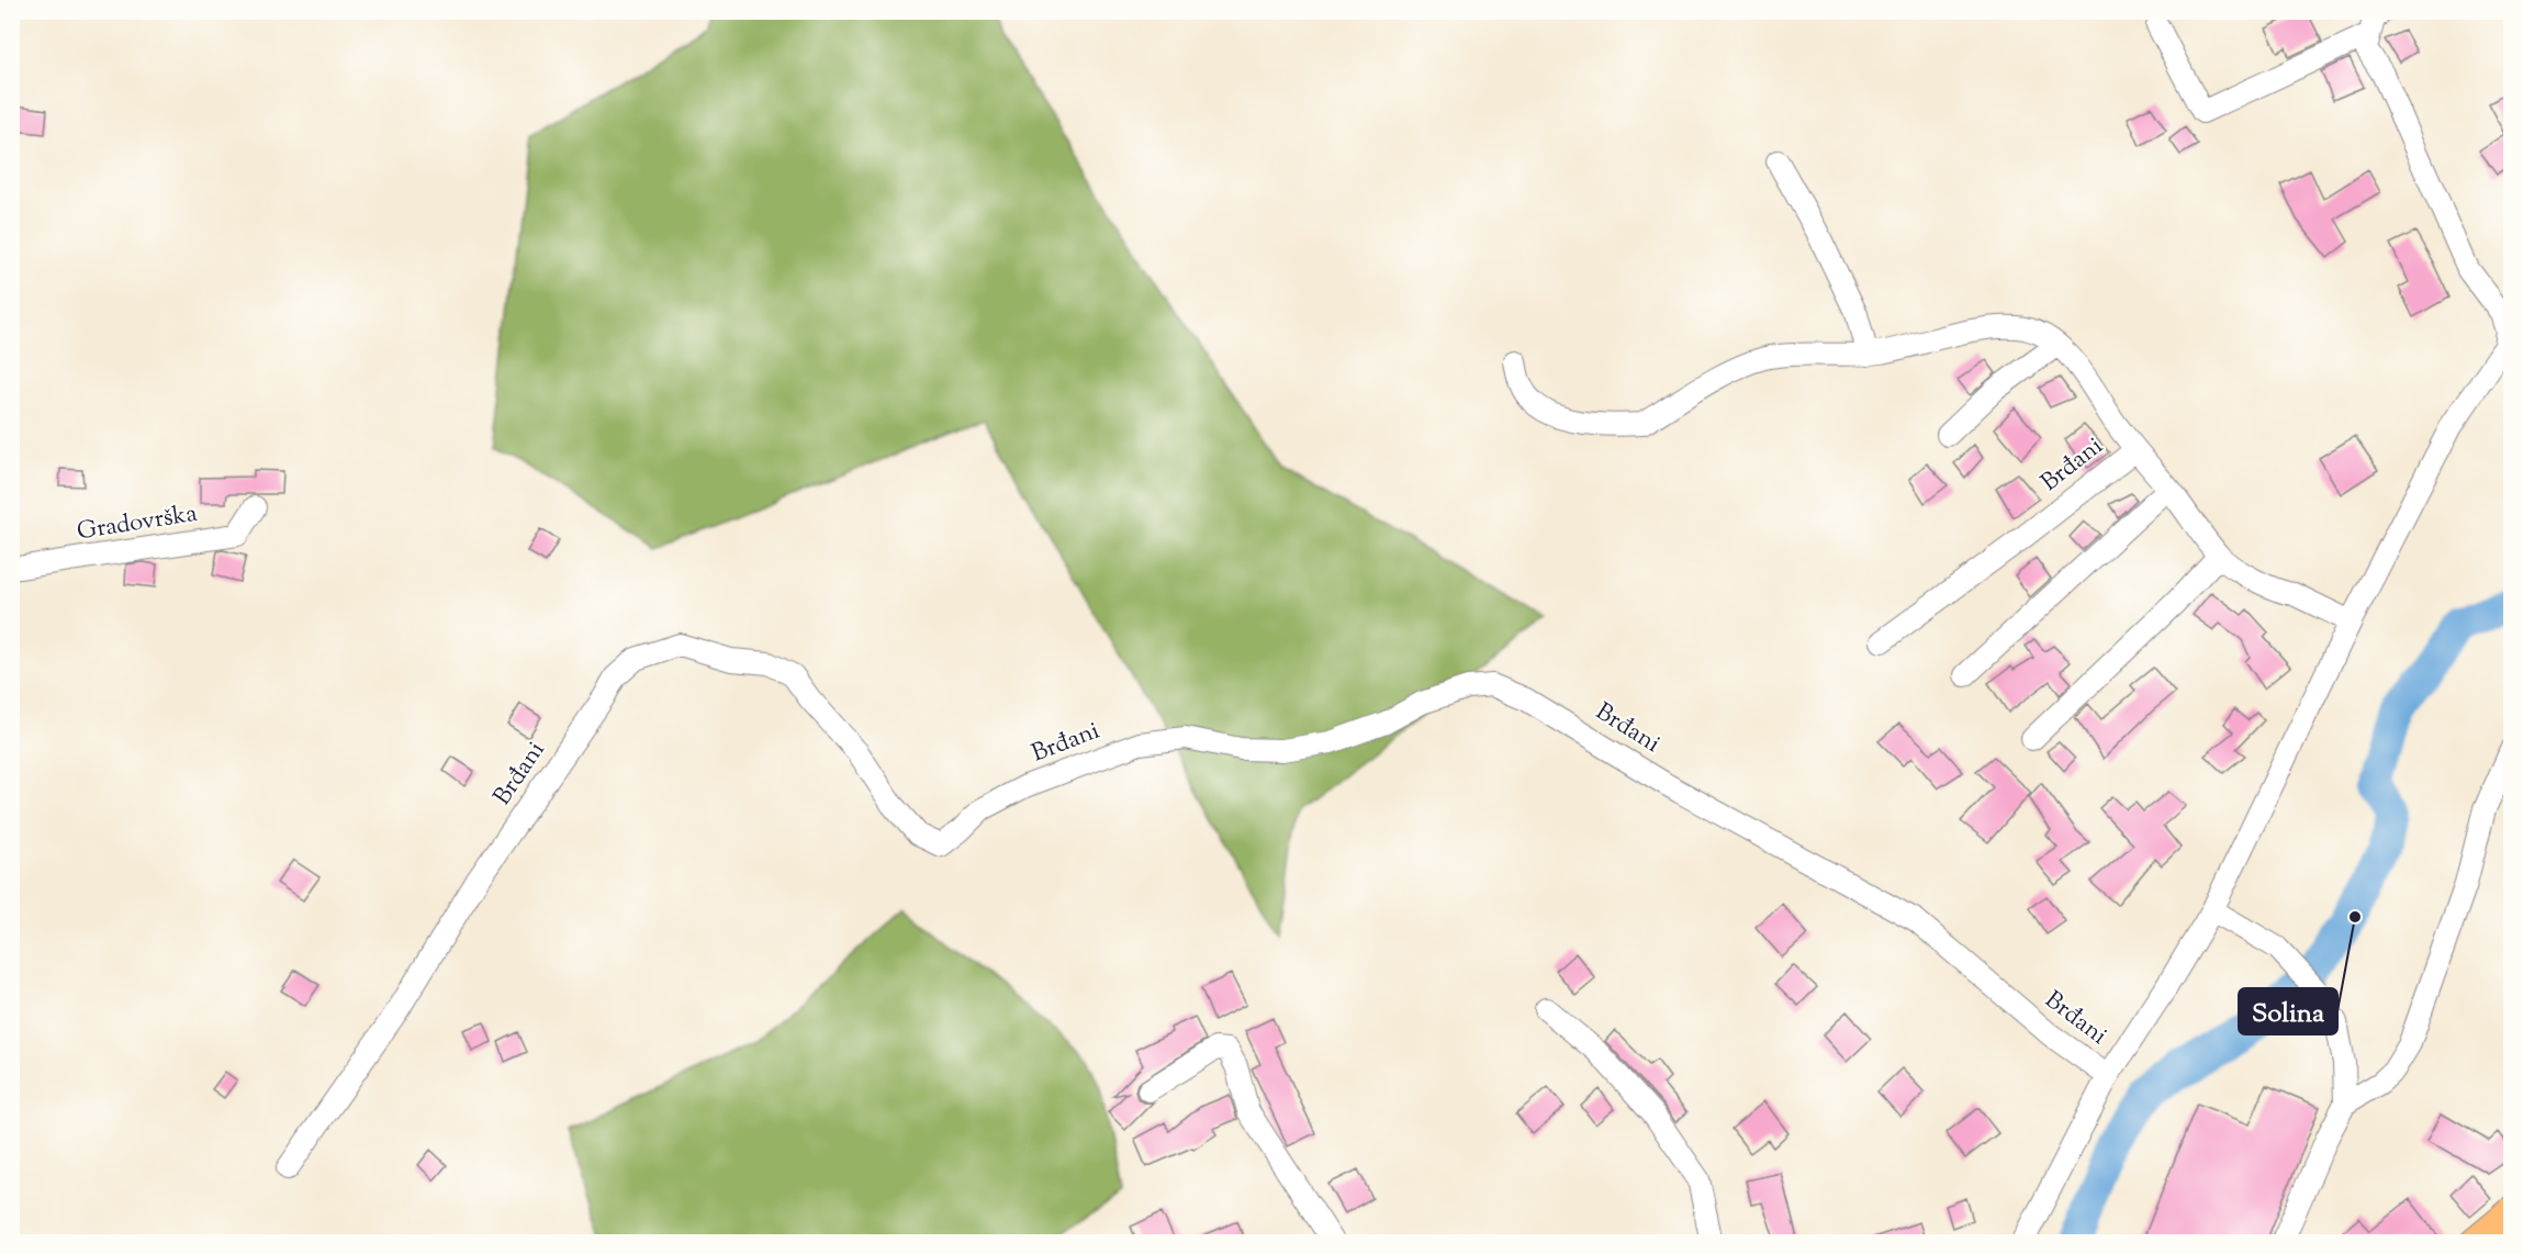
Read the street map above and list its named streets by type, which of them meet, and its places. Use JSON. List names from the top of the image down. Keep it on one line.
{"streets":{"street":["Brđani","Gradovrška"]},"places":["Solina"]}
